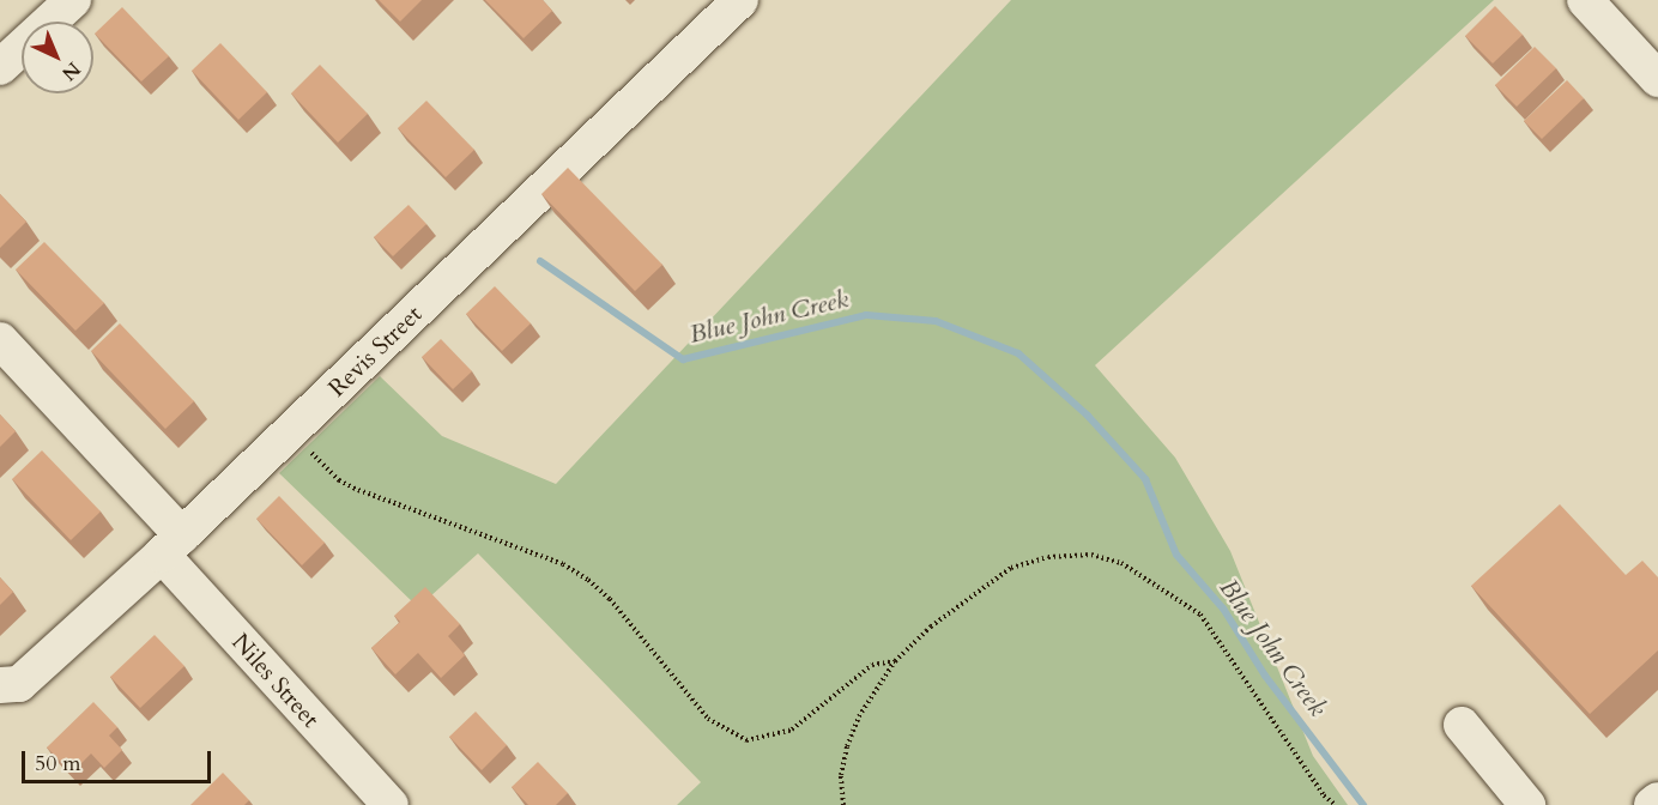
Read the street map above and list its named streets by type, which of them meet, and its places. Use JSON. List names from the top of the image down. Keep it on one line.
{"streets":{"street":["Revis Street","Niles Street"]},"crossings":[["Revis Street","Niles Street"]],"water":["Blue John Creek"],"scale_bar":"50 m","north":"bottom right"}
